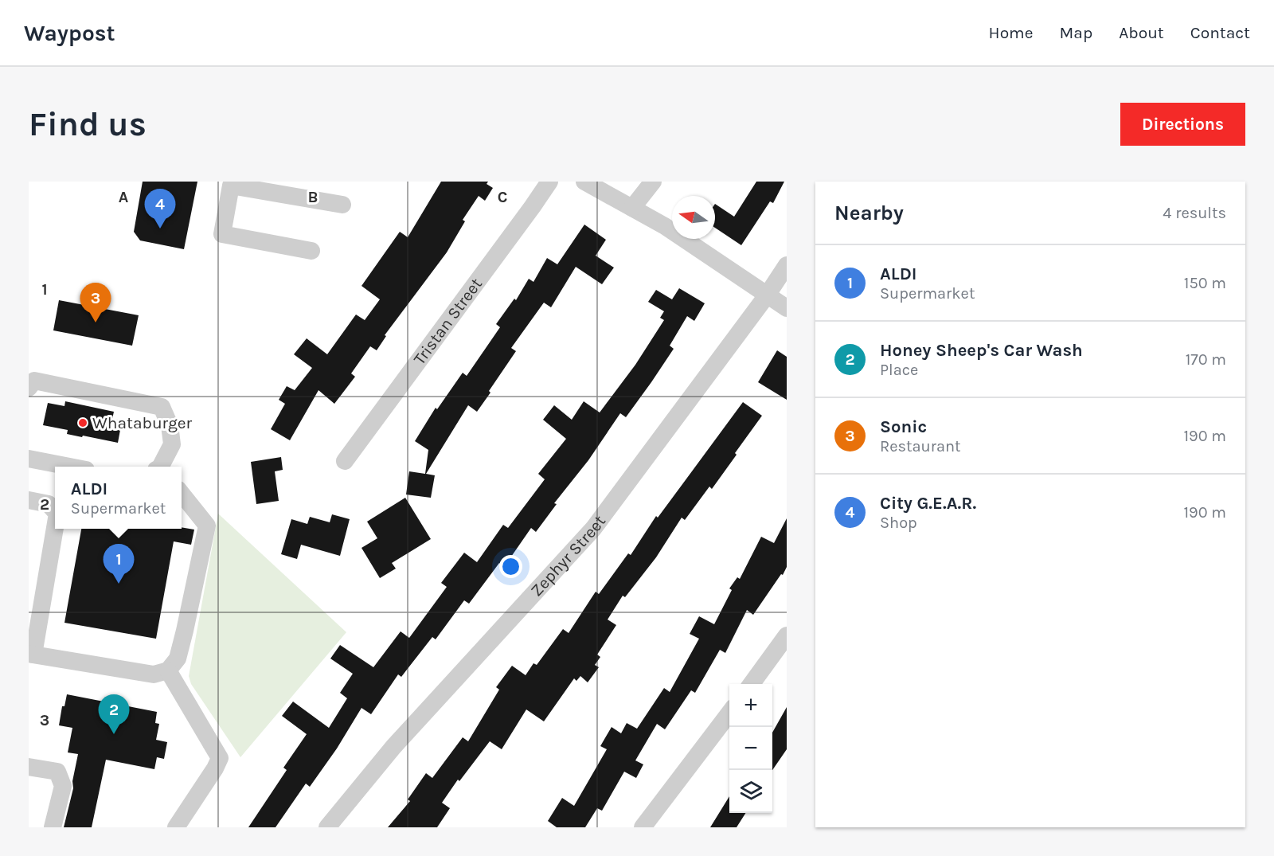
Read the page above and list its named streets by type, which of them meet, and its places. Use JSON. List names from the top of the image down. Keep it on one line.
{"streets":{"street":["Tristan Street","Zephyr Street"]},"places":["Whataburger"],"north":"left","page":{"header":"Waypost","nav":["Home","Map","About","Contact"],"buttons":"Directions","title":"Find us","heading":["Nearby","4 results"],"pins":["4","3","1","2"],"list":[{"mark":"1","name":"ALDI","note":"Supermarket","value":"150 m"},{"mark":"2","name":"Honey Sheep's Car Wash","note":"Place","value":"170 m"},{"mark":"3","name":"Sonic","note":"Restaurant","value":"190 m"},{"mark":"4","name":"City G.E.A.R.","note":"Shop","value":"190 m"}],"popup":["ALDI","Supermarket"],"map_buttons":["+","−"]},"grid":{"columns":["A","B","C"],"rows":["1","2","3"]}}
